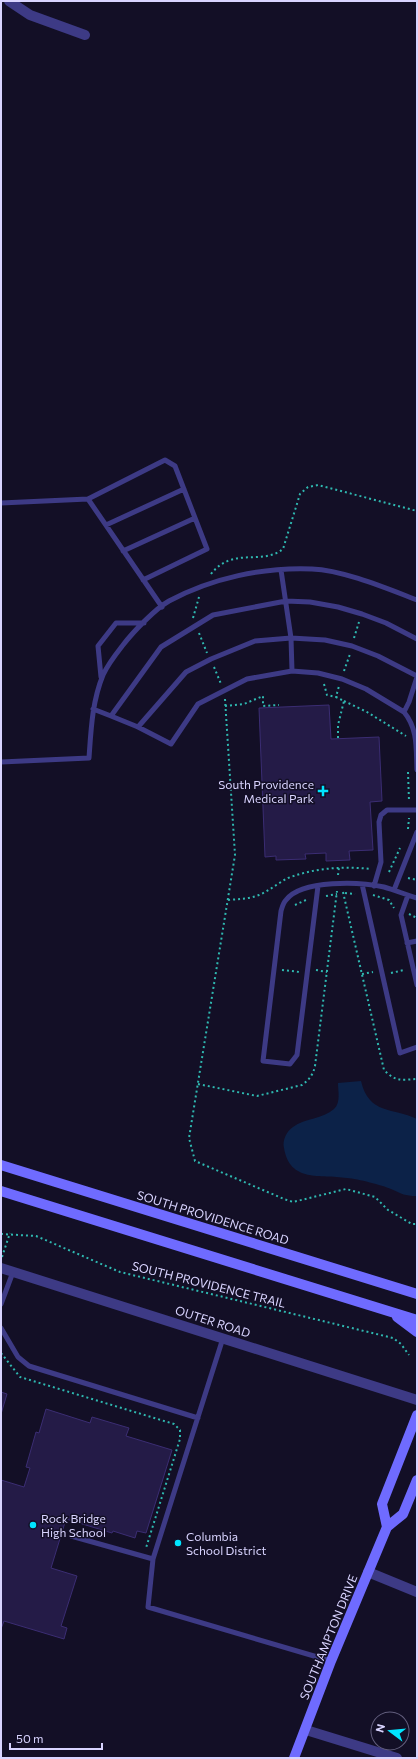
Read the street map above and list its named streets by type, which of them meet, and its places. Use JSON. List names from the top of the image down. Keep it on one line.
{"streets":{"main road":["SOUTH PROVIDENCE ROAD","SOUTHAMPTON DRIVE"],"street":["OUTER ROAD"],"path":["SOUTH PROVIDENCE TRAIL"]},"places":{"health":["South Providence Medical Park"],"other":["Rock Bridge High School","Columbia School District"]},"scale_bar":"50 m","north":"left"}
